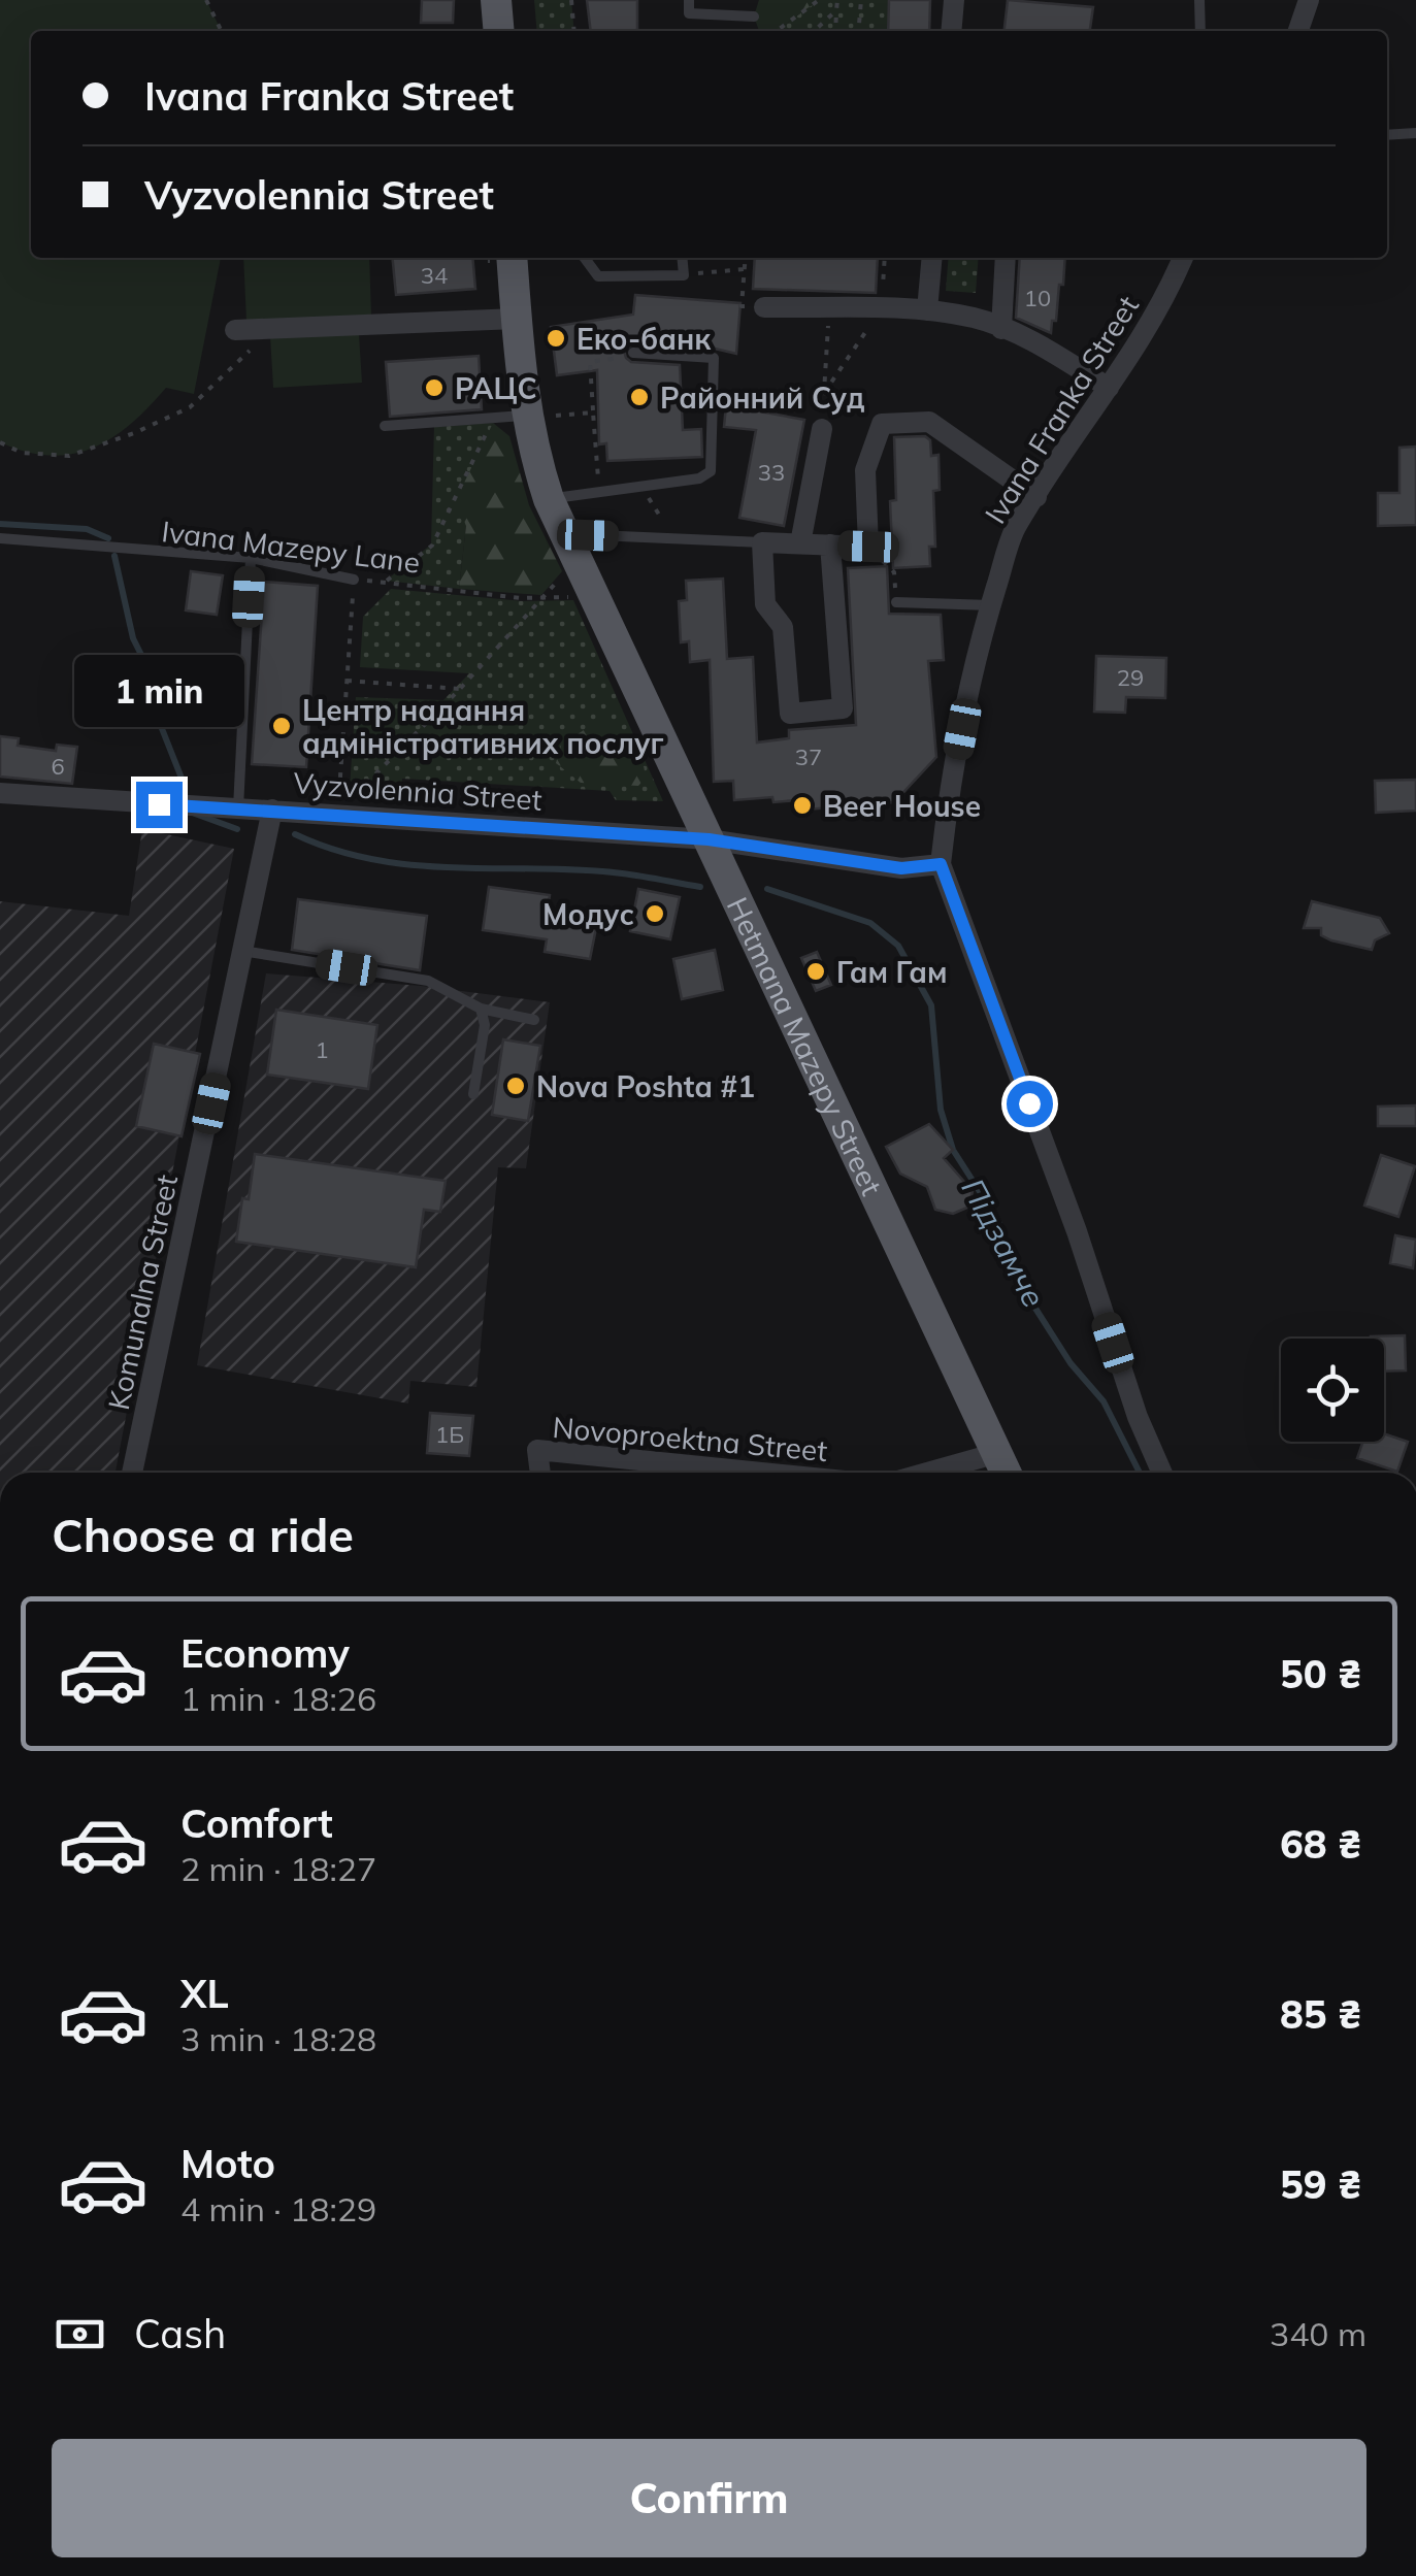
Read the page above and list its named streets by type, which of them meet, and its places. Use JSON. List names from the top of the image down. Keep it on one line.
{"streets":{"main road":["Hetmana Mazepy Street"],"street":["Ivana Franka Street","Vyzvolennia Street","Komunalna Street","Novoproektna Street"],"lane":["Ivana Mazepy Lane"]},"crossings":[["Ivana Franka Street","Vyzvolennia Street"],["Vyzvolennia Street","Hetmana Mazepy Street"],["Vyzvolennia Street","Komunalna Street"]],"water":["Підзамче"],"places":["Еко-банк","РАЦС","Районний Суд","Центр надання адміністративних послуг","Beer House","Модус","Гам Гам","Nova Poshta #1"],"house_numbers":["34","10","33","29","37","6","1","1Б"],"page":{"banner":["Ivana Franka Street","Vyzvolennia Street"],"bubble":"1 min","heading":"Choose a ride","list":[{"name":"Economy","note":"1 min · 18:26","value":"50 ₴"},{"name":"Comfort","note":"2 min · 18:27","value":"68 ₴"},{"name":"XL","note":"3 min · 18:28","value":"85 ₴"},{"name":"Moto","note":"4 min · 18:29","value":"59 ₴"}],"pay":["Cash","340 m"],"buttons":"Confirm"}}
